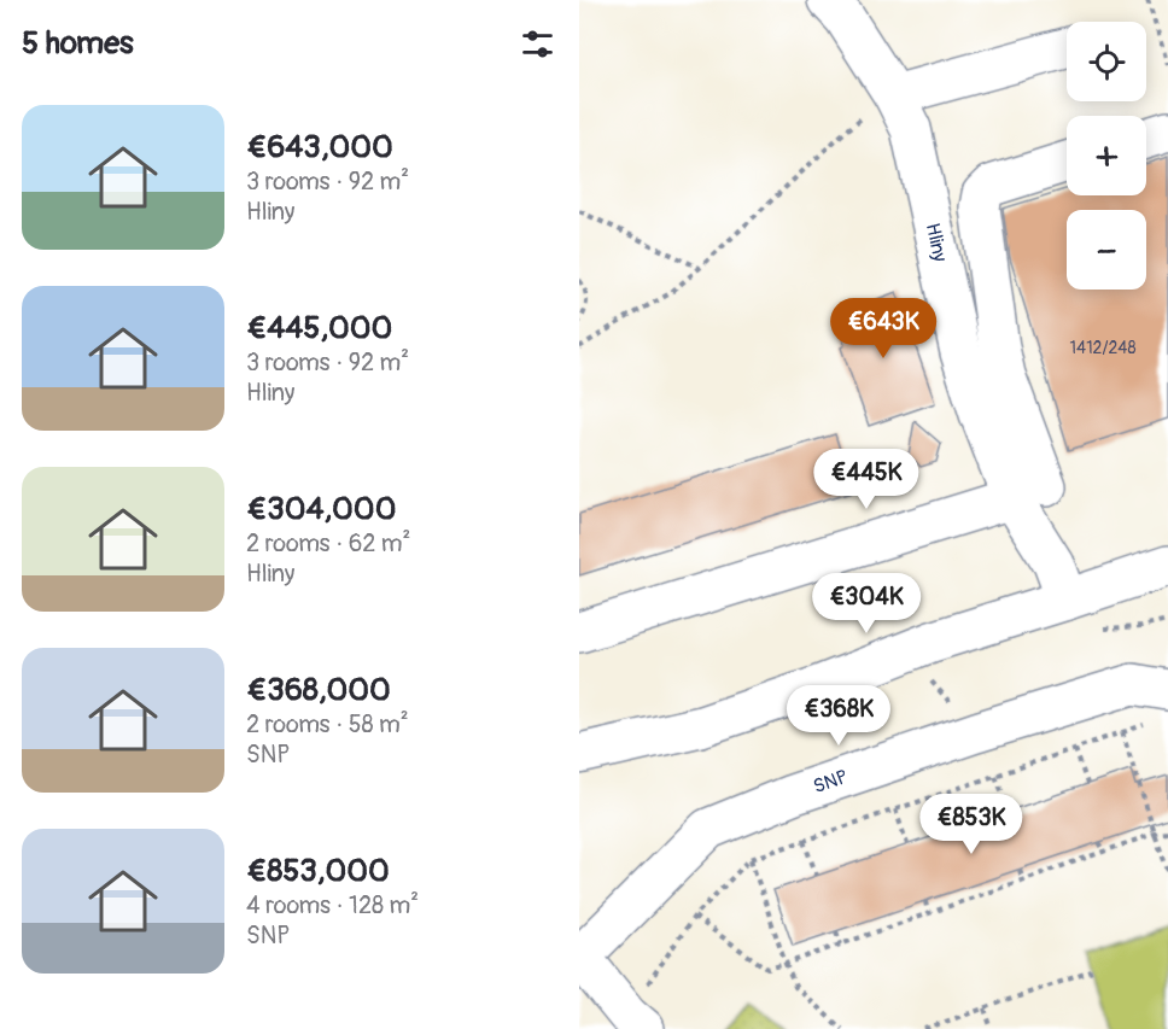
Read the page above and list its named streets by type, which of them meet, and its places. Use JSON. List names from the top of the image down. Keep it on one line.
{"streets":{"street":["Hliny","SNP"]},"house_numbers":["1412/248"],"page":{"heading":"5 homes","map_buttons":["+","−"],"list":[{"name":"€643,000","note":"3 rooms · 92 m² · Hliny"},{"name":"€445,000","note":"3 rooms · 92 m² · Hliny"},{"name":"€304,000","note":"2 rooms · 62 m² · Hliny"},{"name":"€368,000","note":"2 rooms · 58 m² · SNP"},{"name":"€853,000","note":"4 rooms · 128 m² · SNP"}],"price":["€643K","€445K","€304K","€368K","€853K"]}}
